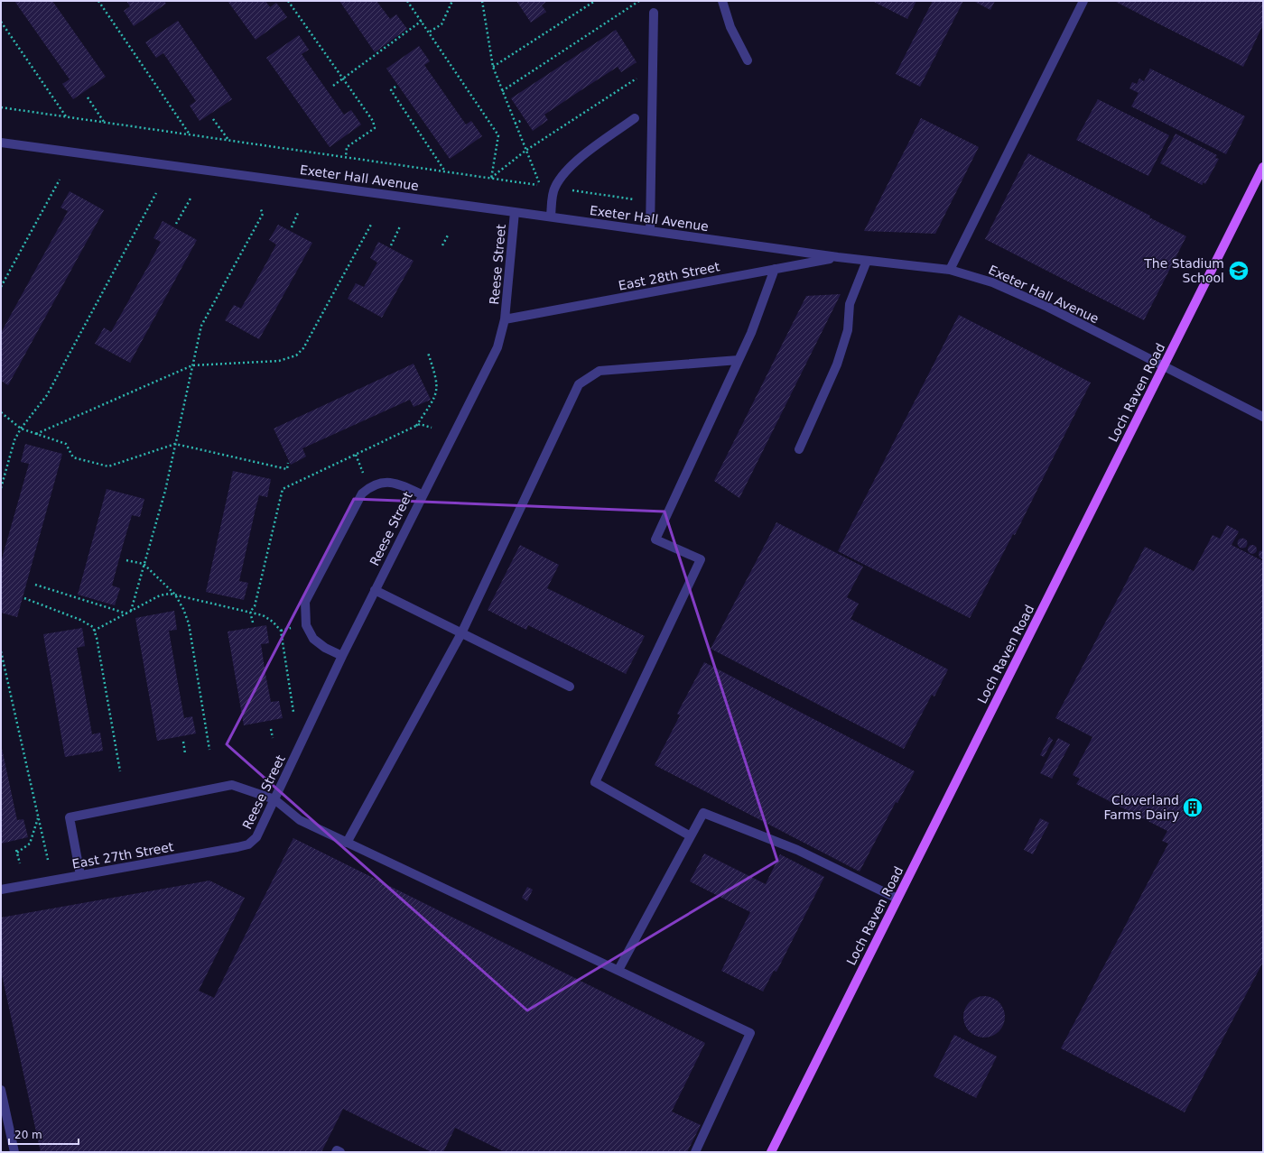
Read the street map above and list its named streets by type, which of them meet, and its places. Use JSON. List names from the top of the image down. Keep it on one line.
{"streets":{"main road":["Loch Raven Road"],"street":["Exeter Hall Avenue","Reese Street","East 28th Street","East 27th Street"]},"crossings":[["Exeter Hall Avenue","Reese Street"],["Exeter Hall Avenue","East 28th Street"],["Exeter Hall Avenue","Loch Raven Road"],["Reese Street","East 28th Street"],["Reese Street","East 27th Street"]],"places":{"school or university":["The Stadium School"],"building":["Cloverland Farms Dairy"]},"scale_bar":"20 m"}
